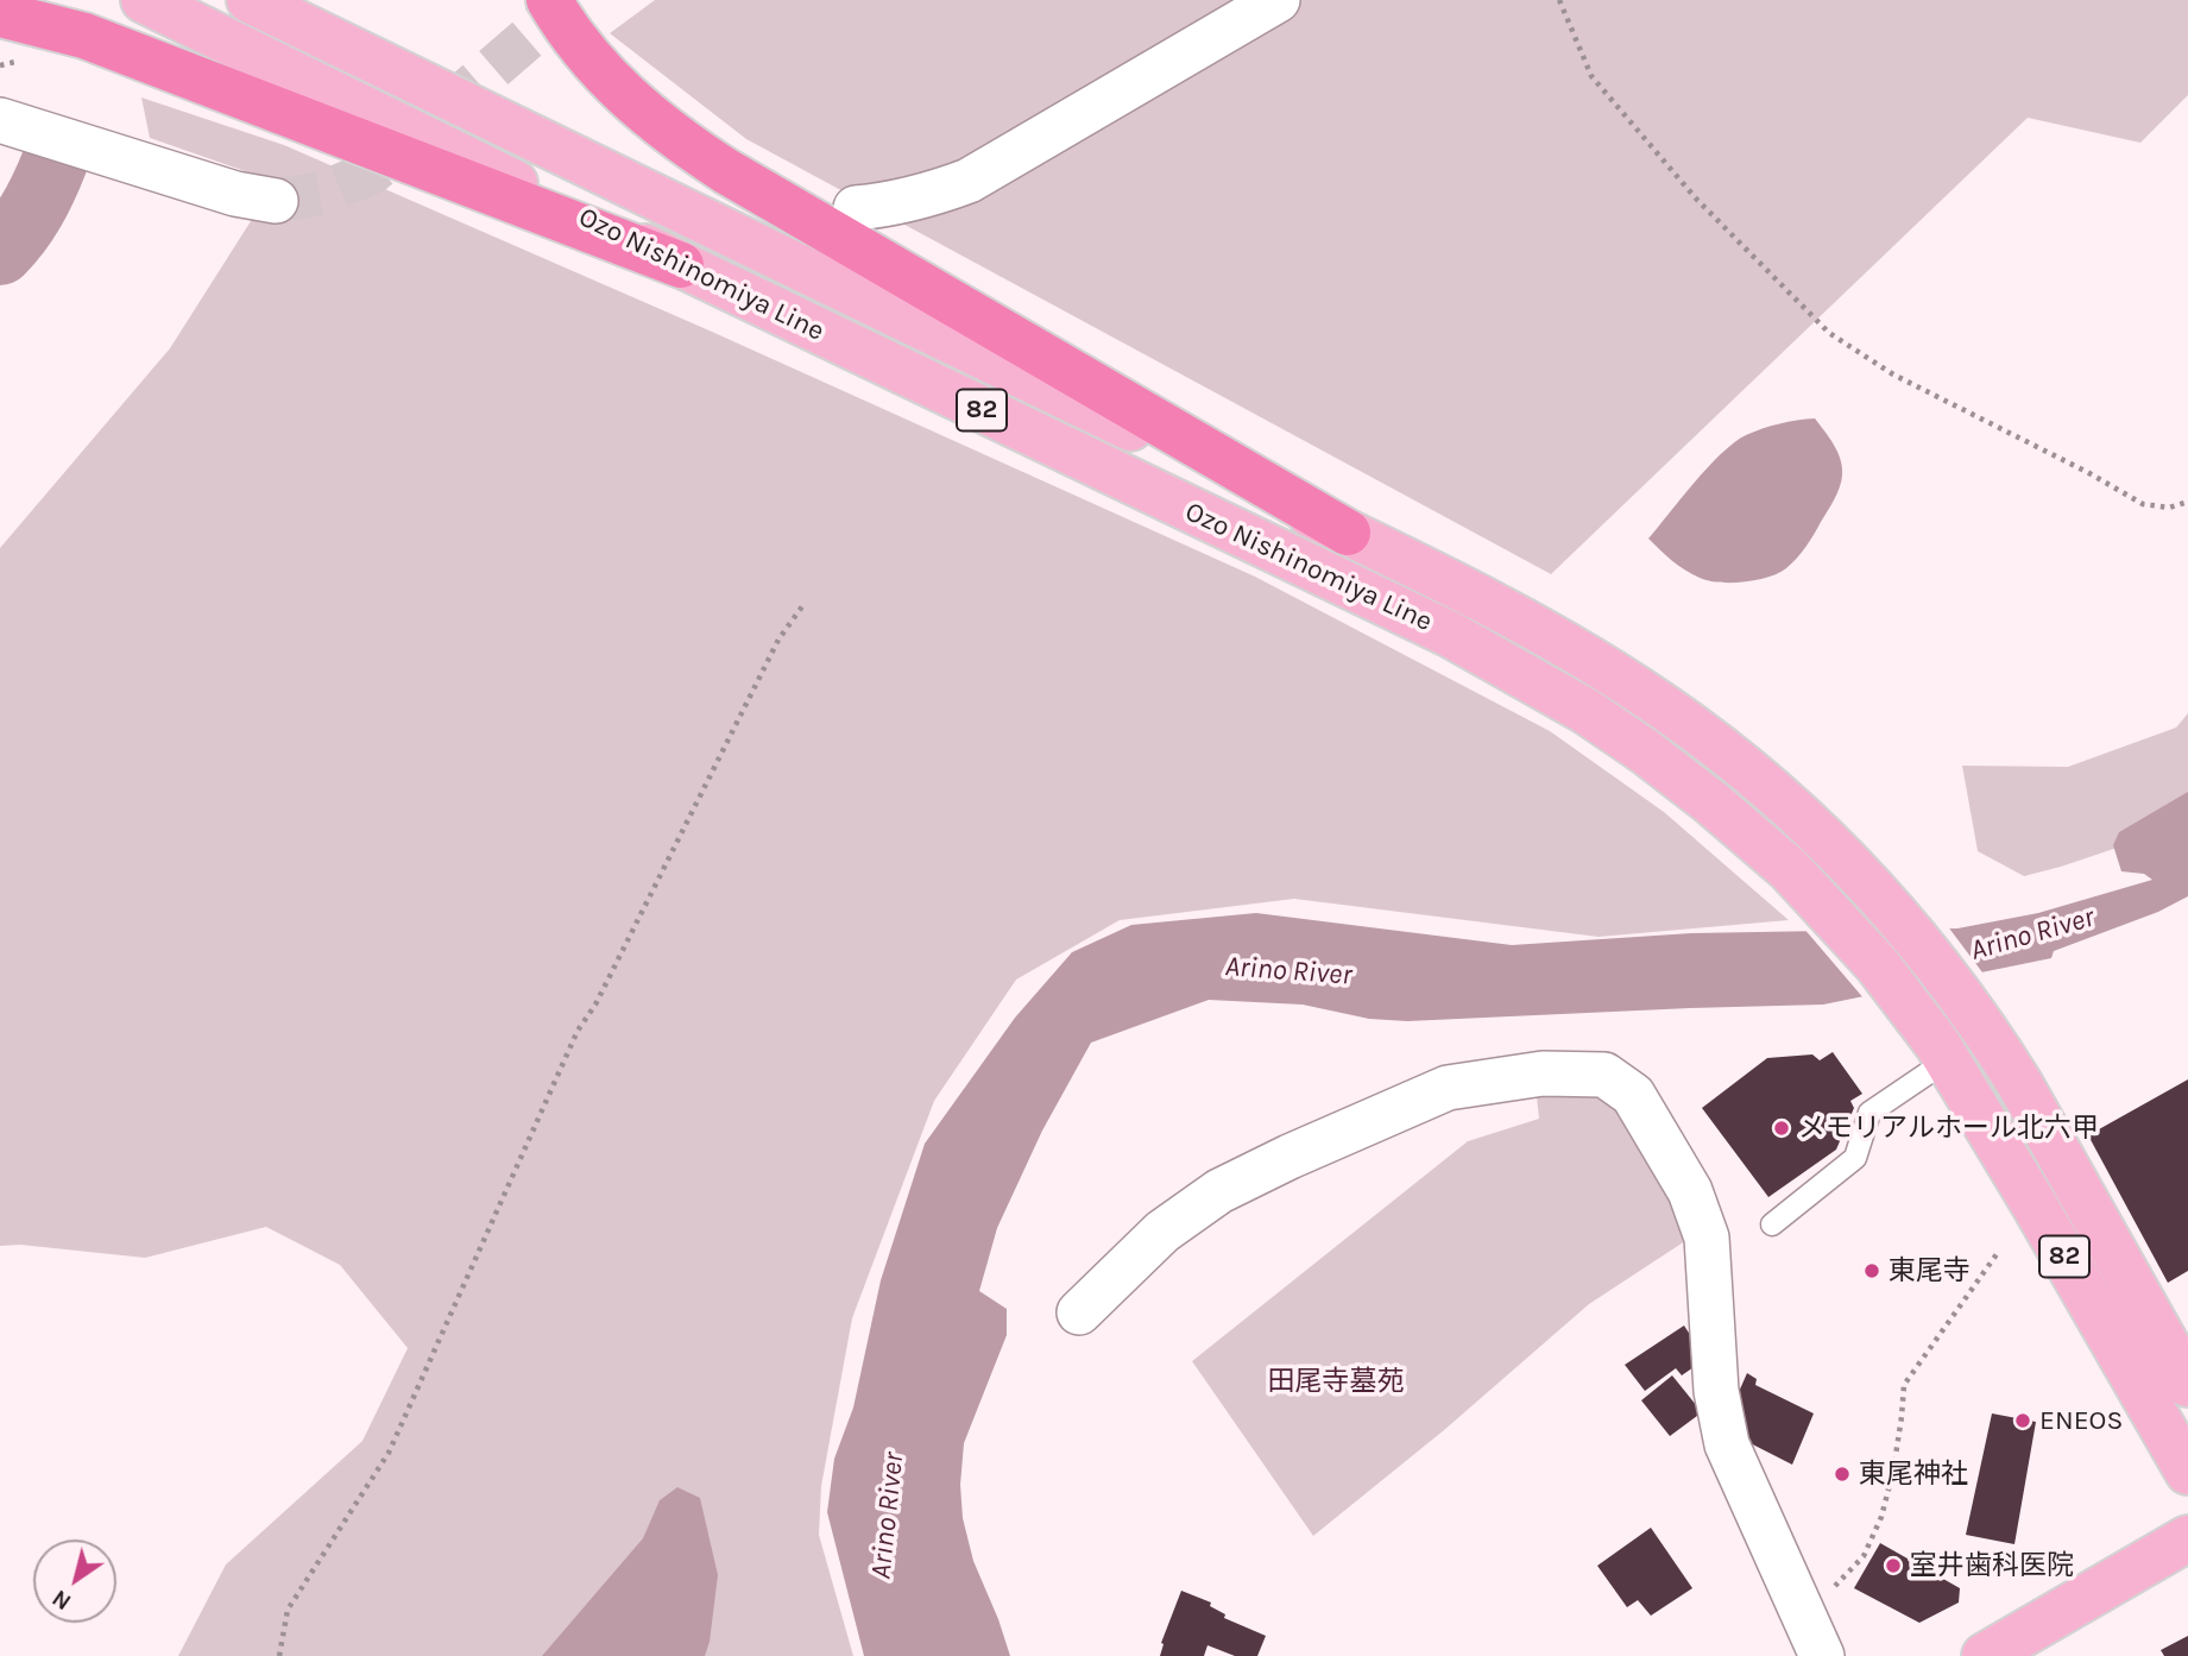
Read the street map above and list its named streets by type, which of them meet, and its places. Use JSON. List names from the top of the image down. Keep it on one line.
{"streets":{"main road":["Ozo Nishinomiya Line","82"]},"water":["Arino River"],"parks":["田尾寺墓苑"],"places":["メモリアルホール北六甲","東尾寺","ENEOS","東尾神社","室井歯科医院"],"north":"bottom left"}
